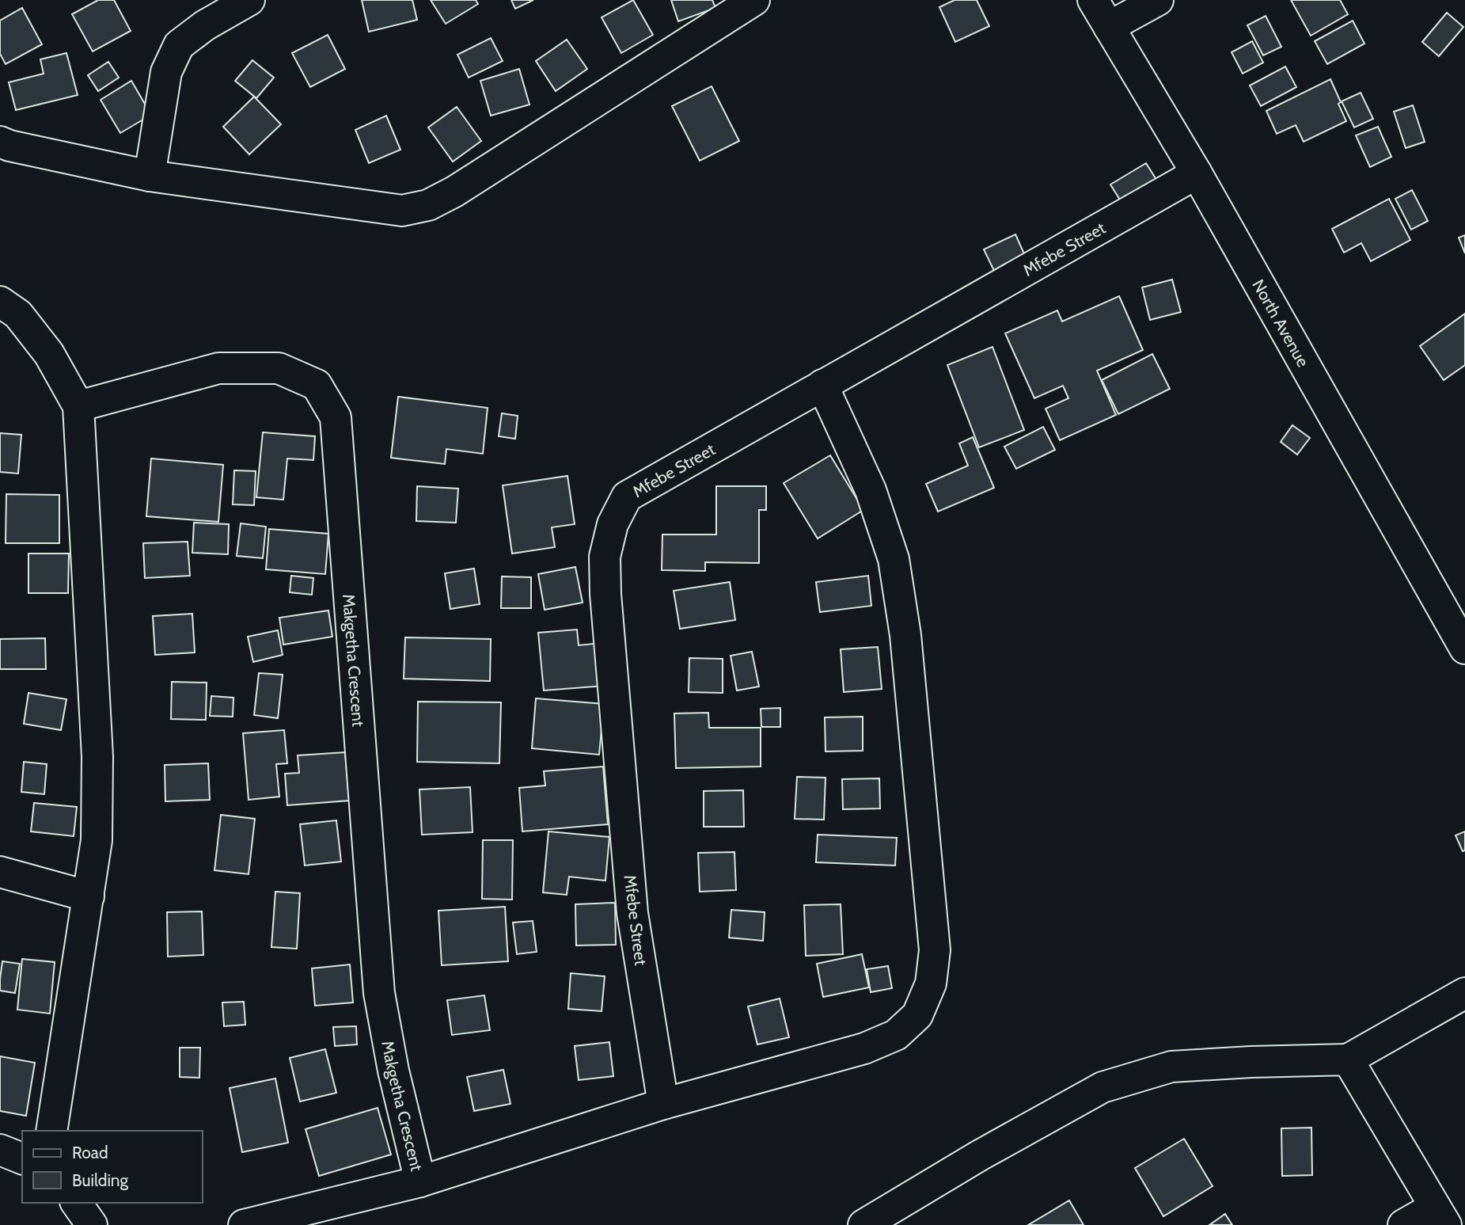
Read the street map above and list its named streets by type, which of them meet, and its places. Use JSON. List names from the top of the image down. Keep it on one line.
{"streets":{"street":["Mfebe Street","North Avenue","Makgetha Crescent"]},"crossings":[["Mfebe Street","North Avenue"]],"legend":["Road","Building"]}
